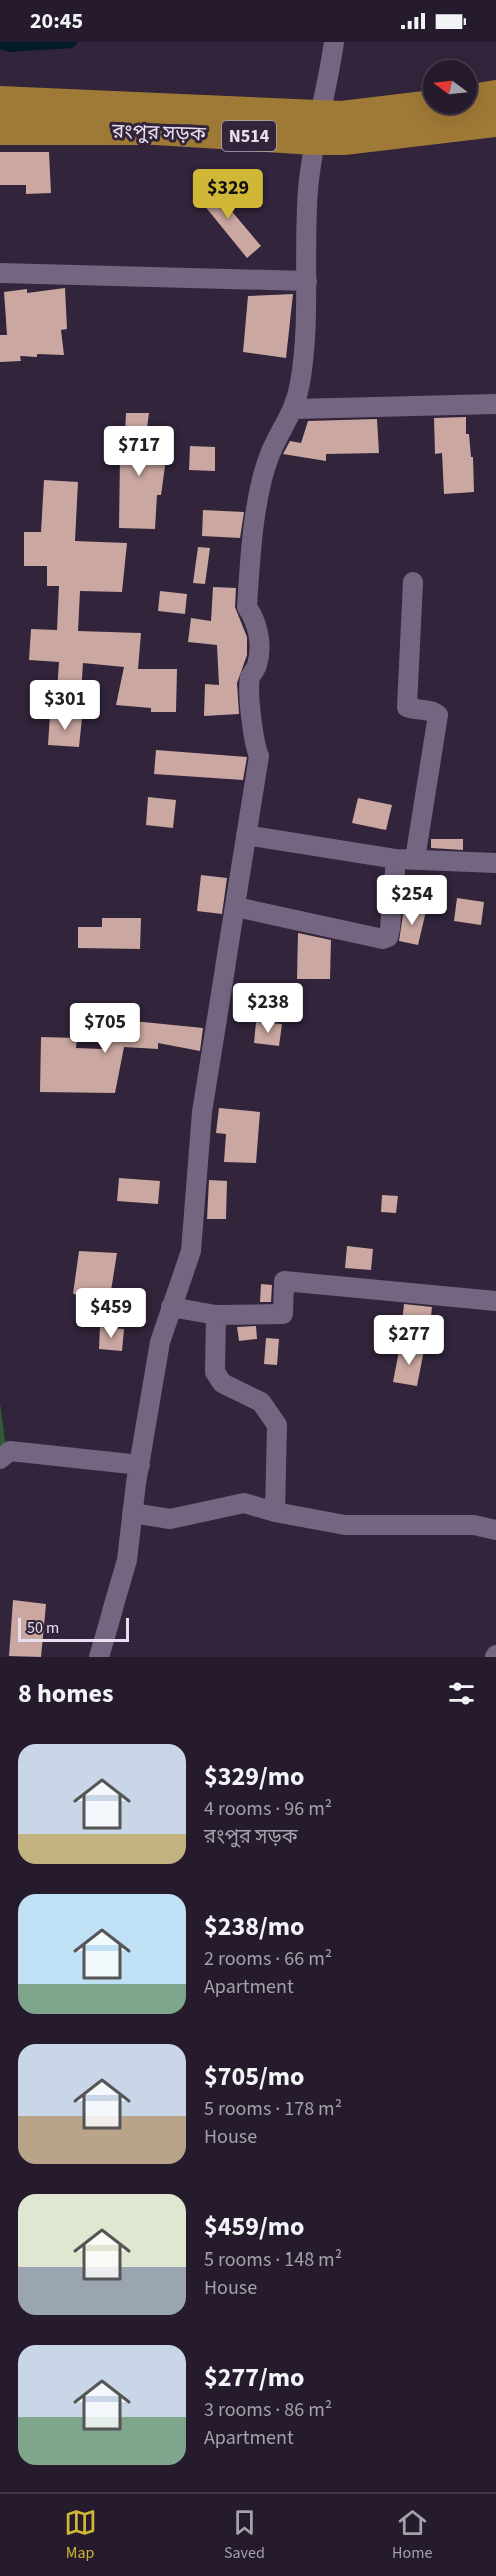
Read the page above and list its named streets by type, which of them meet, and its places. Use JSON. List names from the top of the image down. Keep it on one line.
{"streets":{"highway":["রংপুর সড়ক","N514"]},"scale_bar":"50 m","north":"left","page":{"status":"20:45","price":["$329","$717","$301","$254","$238","$705","$459","$277"],"scale":"50 m","heading":"8 homes","list":[{"name":"$329/mo","note":"4 rooms · 96 m² · রংপুর সড়ক"},{"name":"$238/mo","note":"2 rooms · 66 m² · Apartment"},{"name":"$705/mo","note":"5 rooms · 178 m² · House"},{"name":"$459/mo","note":"5 rooms · 148 m² · House"},{"name":"$277/mo","note":"3 rooms · 86 m² · Apartment"}],"tabs":["Map","Saved","Home"]}}
